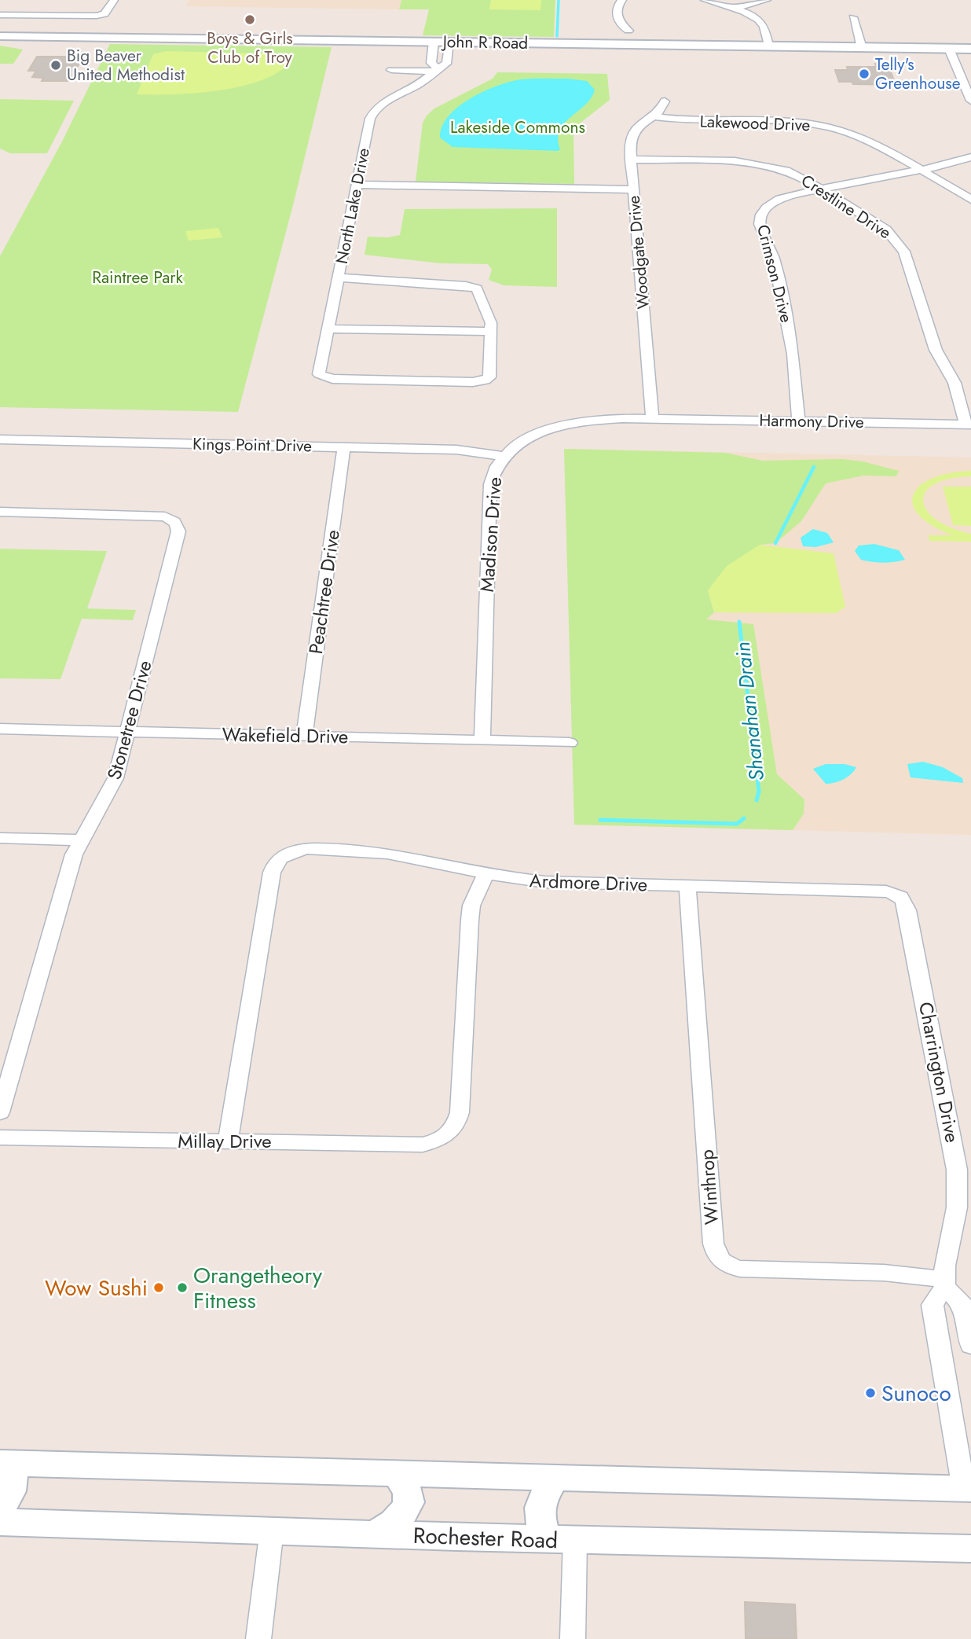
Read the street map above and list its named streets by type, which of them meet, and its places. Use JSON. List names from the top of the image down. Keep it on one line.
{"streets":{"main road":["John R Road","Rochester Road"],"street":["Lakewood Drive","North Lake Drive","Crestline Drive","Woodgate Drive","Crimson Drive","Harmony Drive","Kings Point Drive","Madison Drive","Peachtree Drive","Stonetree Drive","Wakefield Drive","Ardmore Drive","Charrington Drive","Millay Drive","Winthrop"]},"crossings":[["John R Road","North Lake Drive"],["Lakewood Drive","Woodgate Drive"],["Lakewood Drive","Crimson Drive"],["Crestline Drive","Woodgate Drive"],["Crestline Drive","Crimson Drive"],["Crestline Drive","Harmony Drive"],["Woodgate Drive","Harmony Drive"],["Woodgate Drive","Madison Drive"],["Crimson Drive","Harmony Drive"],["Harmony Drive","Madison Drive"],["Kings Point Drive","Madison Drive"],["Kings Point Drive","Peachtree Drive"],["Madison Drive","Wakefield Drive"],["Peachtree Drive","Wakefield Drive"],["Stonetree Drive","Wakefield Drive"],["Ardmore Drive","Charrington Drive"],["Ardmore Drive","Millay Drive"],["Ardmore Drive","Winthrop"],["Charrington Drive","Winthrop"]],"water":["Shanahan Drain"],"parks":["Lakeside Commons","Raintree Park"],"places":["Boys & Girls Club of Troy","Big Beaver United Methodist","Telly's Greenhouse","Wow Sushi","Orangetheory Fitness","Sunoco"]}
